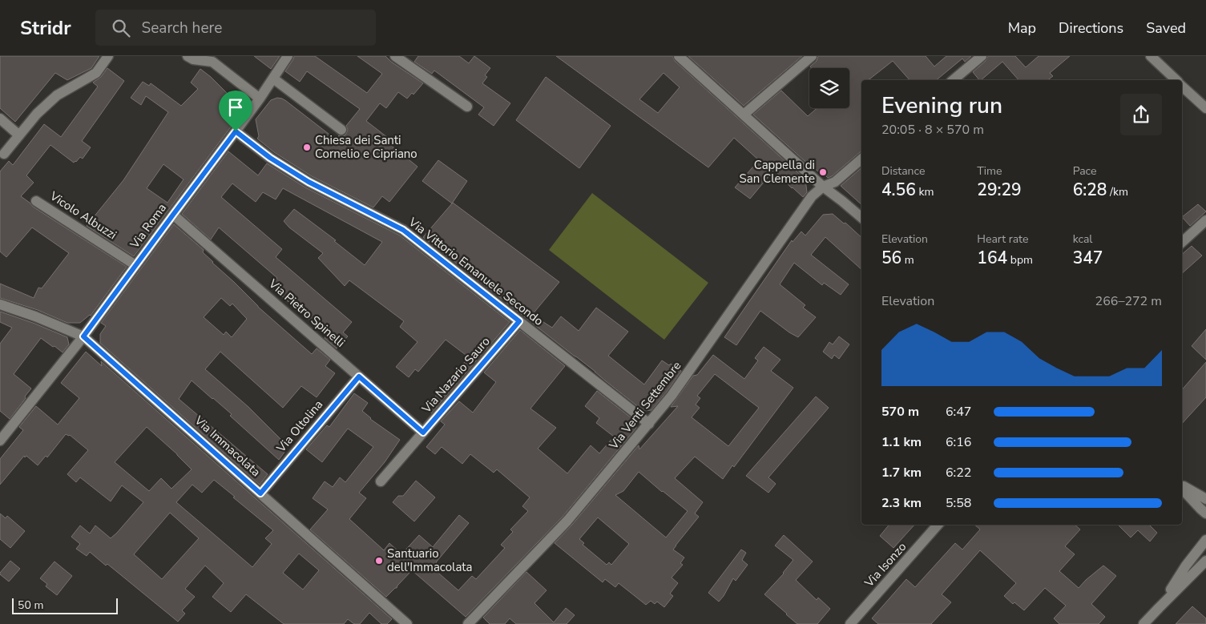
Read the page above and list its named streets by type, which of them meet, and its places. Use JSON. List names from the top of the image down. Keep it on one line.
{"streets":{"street":["Vicolo Albuzzi","Via Roma","Via Vittorio Emanuele Secondo","Via Pietro Spinelli","Via Nazario Sauro","Via Venti Settembre","Via Oltolina","Via Immacolata","Via Isonzo"]},"crossings":[["Vicolo Albuzzi","Via Roma"],["Via Roma","Via Vittorio Emanuele Secondo"],["Via Roma","Via Pietro Spinelli"],["Via Roma","Via Immacolata"],["Via Vittorio Emanuele Secondo","Via Nazario Sauro"],["Via Vittorio Emanuele Secondo","Via Venti Settembre"],["Via Pietro Spinelli","Via Nazario Sauro"],["Via Pietro Spinelli","Via Oltolina"],["Via Oltolina","Via Immacolata"]],"places":["Chiesa dei Santi Cornelio e Cipriano","Cappella di San Clemente","Santuario dell'Immacolata"],"scale_bar":"50 m","page":{"header":"Stridr","search":"Search here","nav":["Map","Directions","Saved"],"heading":["Evening run","20:05 · 8 × 570 m"],"stats":[["Distance","4.56 km"],["Time","29:29"],["Pace","6:28 /km"],["Elevation","56 m"],["Heart rate","164 bpm"],["kcal","347"]],"chart":["Elevation","266–272 m"],"list":[{"name":"570 m","note":"6:47"},{"name":"1.1 km","note":"6:16"},{"name":"1.7 km","note":"6:22"},{"name":"2.3 km","note":"5:58"}],"scale":"50 m"}}
